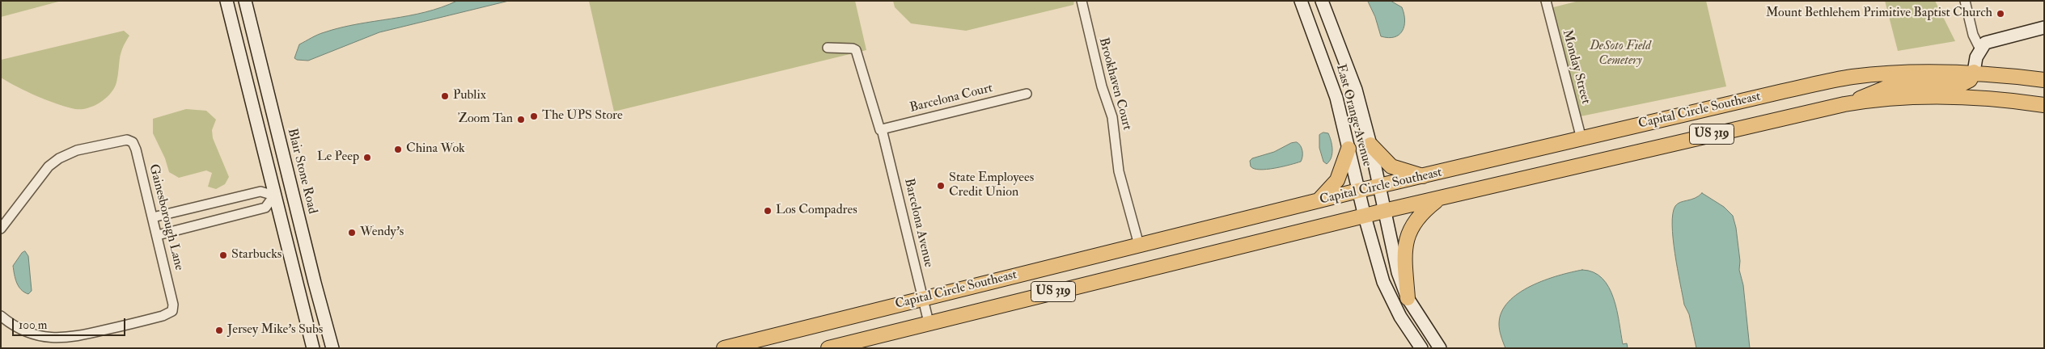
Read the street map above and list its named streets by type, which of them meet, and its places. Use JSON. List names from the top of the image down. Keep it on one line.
{"streets":{"main road":["Capital Circle Southeast","US 319"],"street":["Monday Street","Brookhaven Court","Barcelona Court","East Orange Avenue","Blair Stone Road","Gainesborough Lane","Barcelona Avenue"]},"crossings":[["Monday Street","Capital Circle Southeast"],["Brookhaven Court","Capital Circle Southeast"],["Barcelona Court","Barcelona Avenue"],["Capital Circle Southeast","East Orange Avenue"],["Capital Circle Southeast","Barcelona Avenue"]],"parks":["DeSoto Field Cemetery"],"places":["Mount Bethlehem Primitive Baptist Church","Publix","The UPS Store","Zoom Tan","China Wok","Le Peep","State Employees Credit Union","Los Compadres","Wendy's","Starbucks","Jersey Mike's Subs"],"scale_bar":"100 m"}
